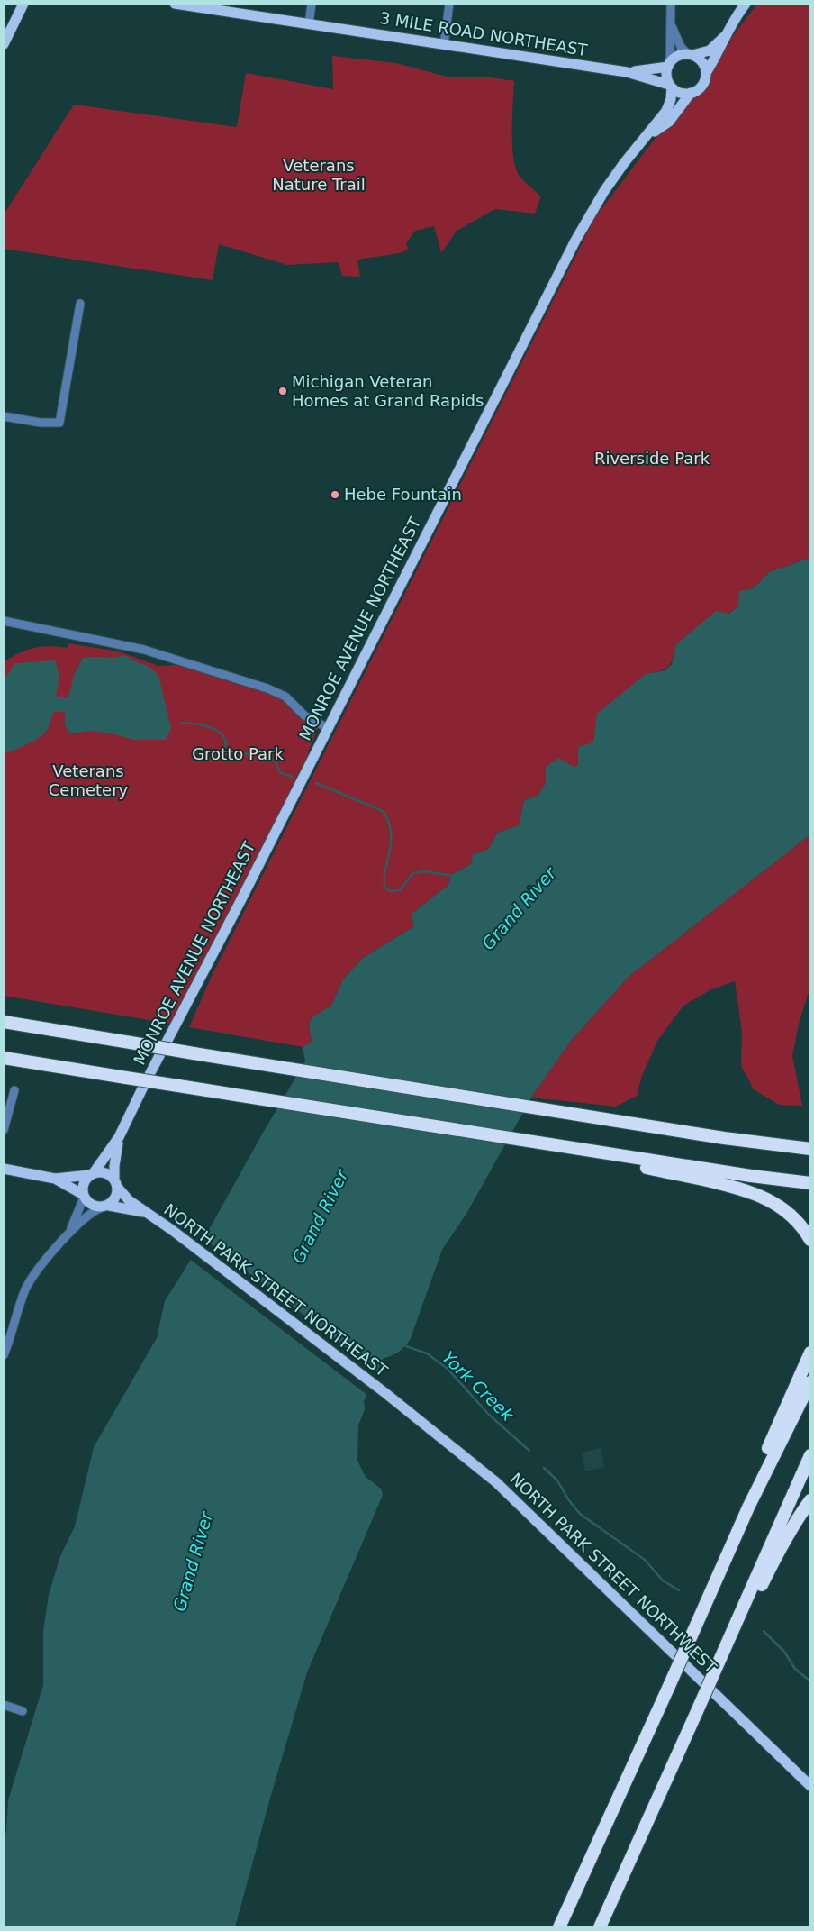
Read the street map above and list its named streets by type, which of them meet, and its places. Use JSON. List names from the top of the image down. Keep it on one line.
{"streets":{"main road":["3 MILE ROAD NORTHEAST","MONROE AVENUE NORTHEAST","NORTH PARK STREET NORTHEAST","NORTH PARK STREET NORTHWEST"]},"crossings":[["3 MILE ROAD NORTHEAST","MONROE AVENUE NORTHEAST"],["MONROE AVENUE NORTHEAST","NORTH PARK STREET NORTHEAST"],["NORTH PARK STREET NORTHEAST","NORTH PARK STREET NORTHWEST"]],"water":["Grand River","York Creek"],"parks":["Veterans Nature Trail","Riverside Park","Grotto Park","Veterans Cemetery"],"places":["Michigan Veteran Homes at Grand Rapids","Hebe Fountain"]}
